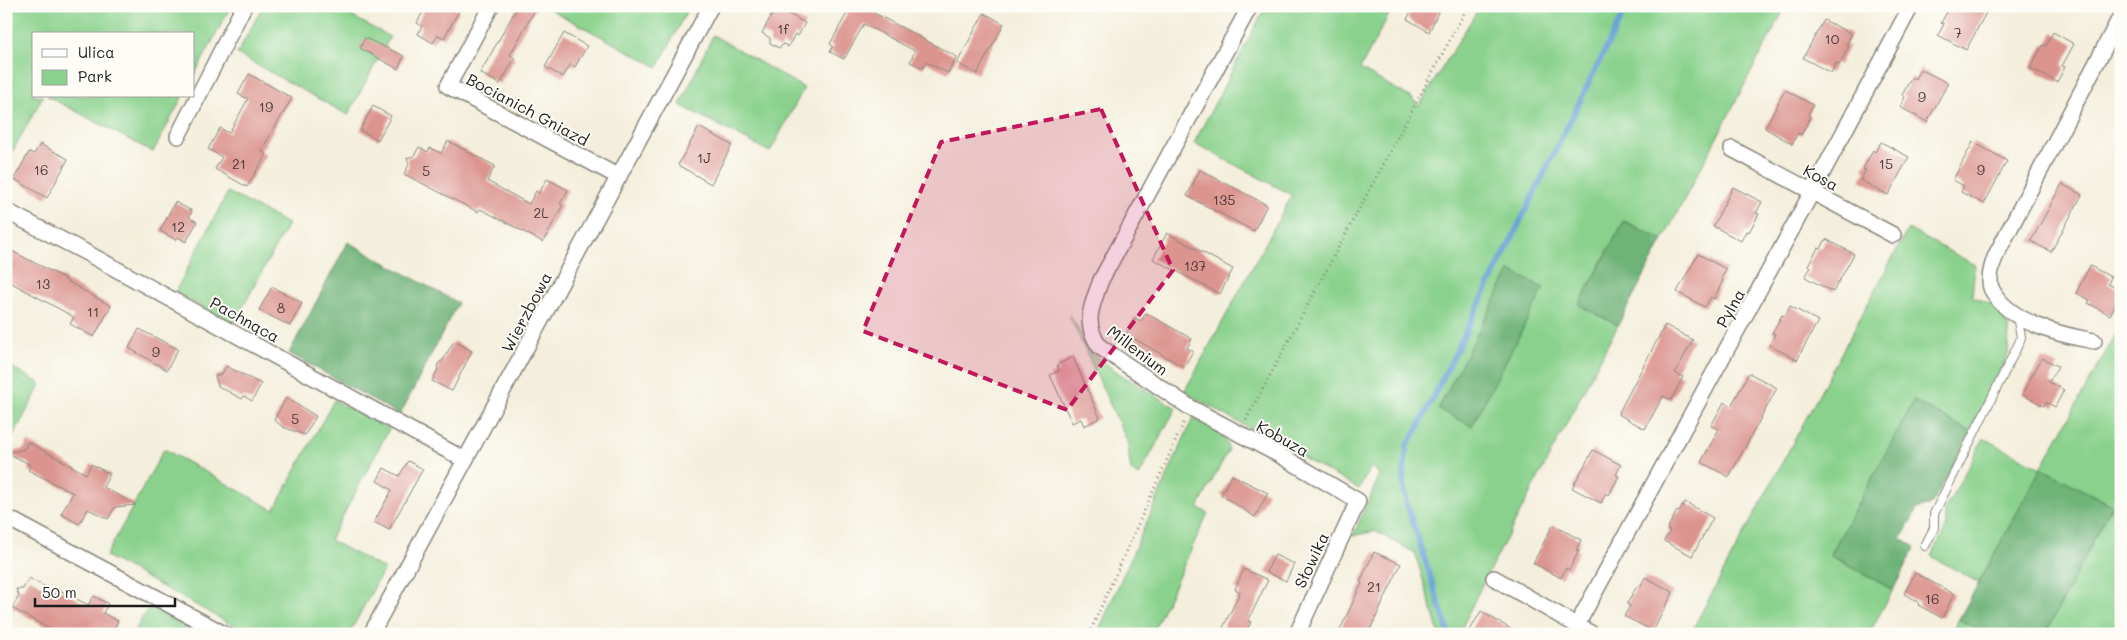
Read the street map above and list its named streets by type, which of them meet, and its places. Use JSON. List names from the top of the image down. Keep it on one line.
{"streets":{"street":["Bocianich Gniazd","Kosa","Pylna","Wierzbowa","Pachnąca","Millenium","Kobuza","Słowika"]},"crossings":[["Bocianich Gniazd","Wierzbowa"],["Kosa","Pylna"],["Wierzbowa","Pachnąca"],["Millenium","Kobuza"],["Kobuza","Słowika"]],"house_numbers":["1f","7","10","9","19","1J","21","15","16","9","5","135","2L","12","137","13","8","11","9","5","21","16"],"legend":["Ulica","Park"],"scale_bar":"50 m"}
